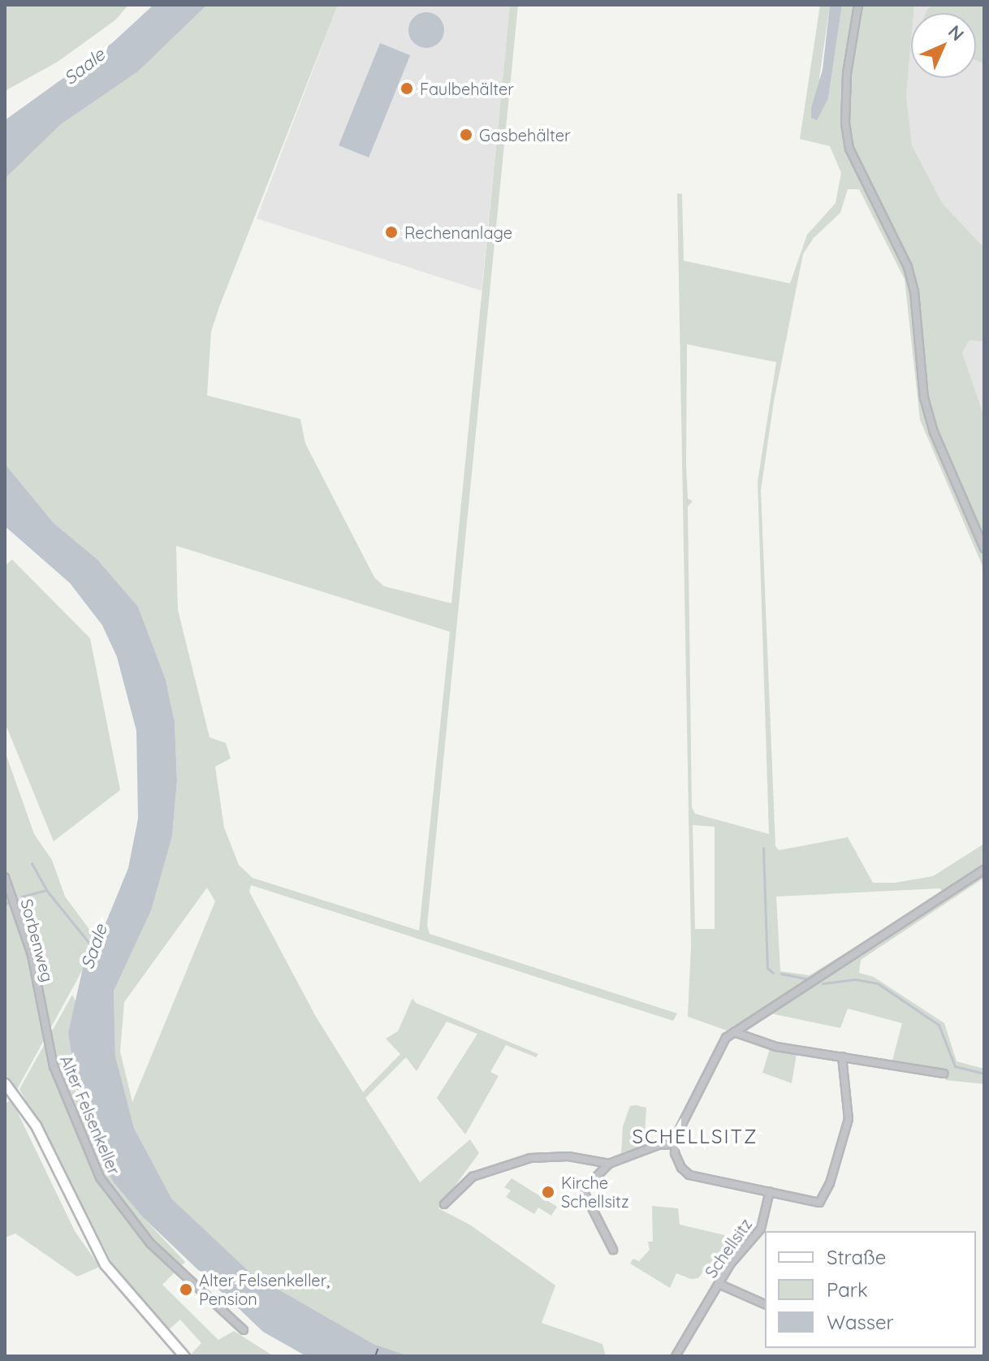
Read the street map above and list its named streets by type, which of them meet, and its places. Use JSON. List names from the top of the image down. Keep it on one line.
{"streets":{"street":["Sorbenweg","Alter Felsenkeller","Schellsitz"]},"crossings":[["Sorbenweg","Alter Felsenkeller"]],"districts":["SCHELLSITZ"],"water":["Saale"],"places":["Faulbehälter","Gasbehälter","Rechenanlage","Kirche Schellsitz","Alter Felsenkeller, Pension"],"legend":["Straße","Park","Wasser"],"north":"top right"}
